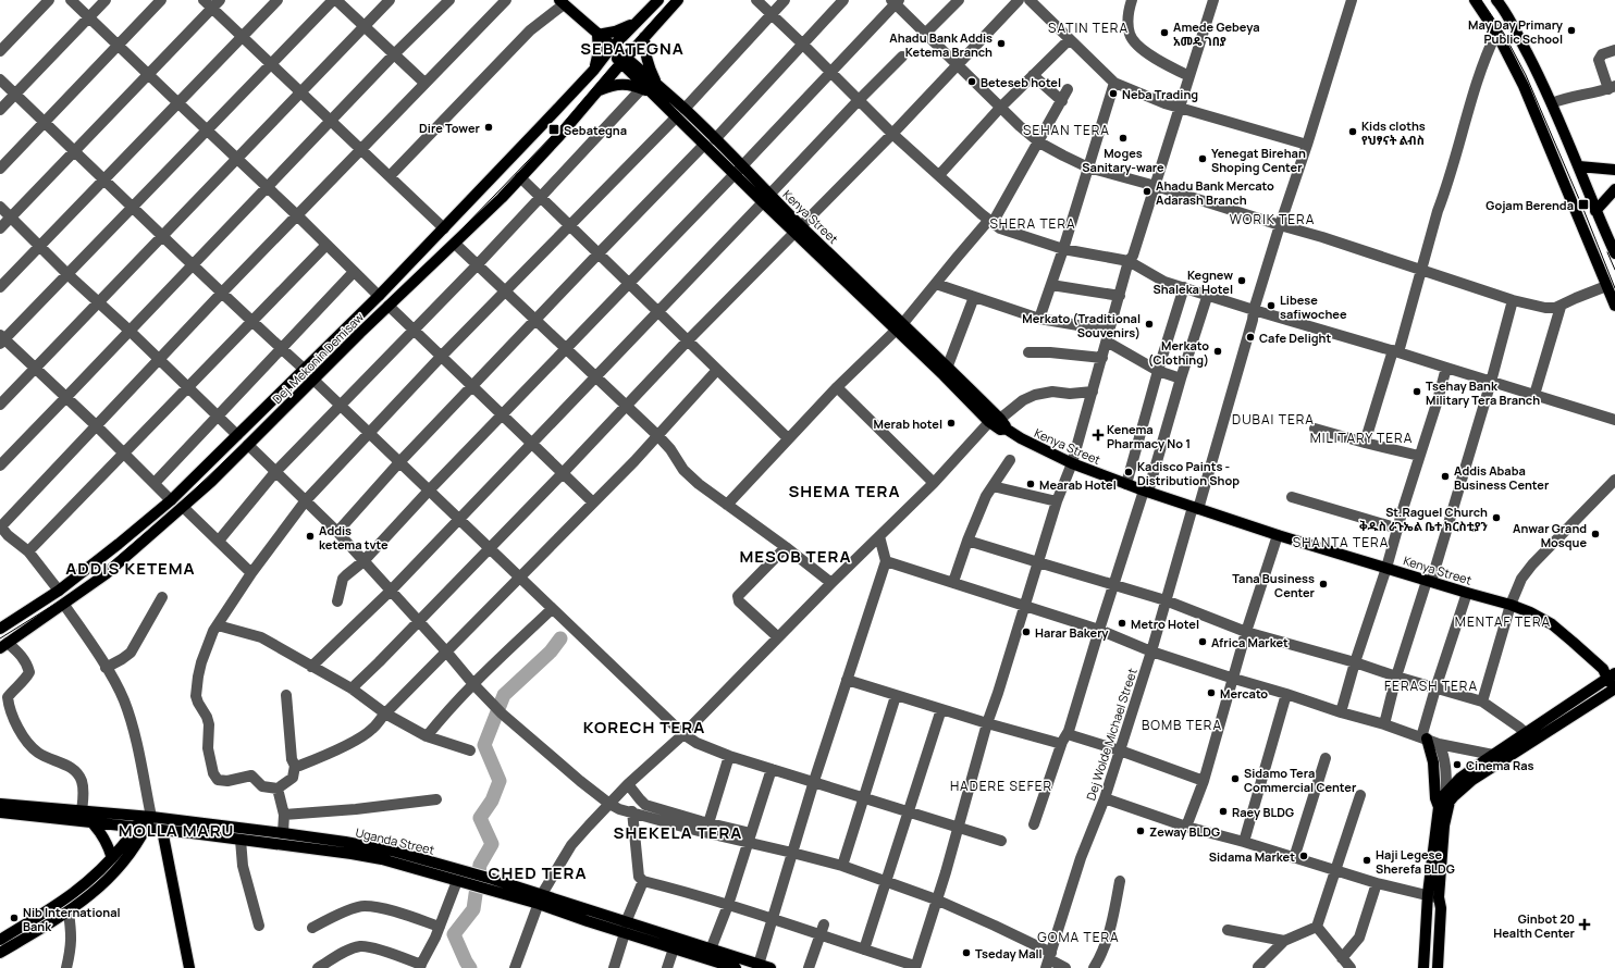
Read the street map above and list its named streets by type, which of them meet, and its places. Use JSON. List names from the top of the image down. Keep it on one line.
{"streets":{"main road":["Kenya Street","Dej. Mekonin Demisaw","Uganda Street"],"street":["Dej Wolde Michael Street"]},"crossings":[["Kenya Street","Dej. Mekonin Demisaw"],["Kenya Street","Dej Wolde Michael Street"]],"districts":["SATIN TERA","SEBATEGNA","SEHAN TERA","WORIK TERA","SHERA TERA","DUBAI TERA","MILITARY TERA","SHEMA TERA","SHANTA TERA","MESOB TERA","ADDIS KETEMA","MENTAF TERA","FERASH TERA","BOMB TERA","KORECH TERA","HADERE SEFER","MOLLA MARU","SHEKELA TERA","CHED TERA","GOMA TERA"],"places":{"other":["May Day Primary Public School","Amede Gebeya አመዴ ገበያ","Ahadu Bank Addis Ketema Branch","Beteseb hotel","Neba Trading","Dire Tower","Kids cloths የህፃናት ልብስ","Moges Sanitary-ware","Yenegat Birehan Shoping Center","Ahadu Bank Mercato Adarash Branch","Kegnew Shaleka Hotel","Libese safiwochee","Merkato (Traditional Souvenirs)","Cafe Delight","Merkato (Clothing)","Tsehay Bank Military Tera Branch","Merab hotel","Kadisco Paints - Distribution Shop","Addis Ababa Business Center","Mearab Hotel","St.Raguel Church ቅዱስ ራጉኤል ቤተ ክርስቲያን","Anwar Grand Mosque","Addis ketema tvte","Tana Business Center","Metro Hotel","Harar Bakery","Africa Market","Mercato","Cinema Ras","Sidamo Tera Commercial Center","Raey BLDG","Zeway BLDG","Sidama Market","Haji Legese Sherefa BLDG","Nib International Bank","Tseday Mall"],"transit":["Sebategna","Gojam Berenda"],"health":["Kenema Pharmacy No 1","Ginbot 20 Health Center"]}}
